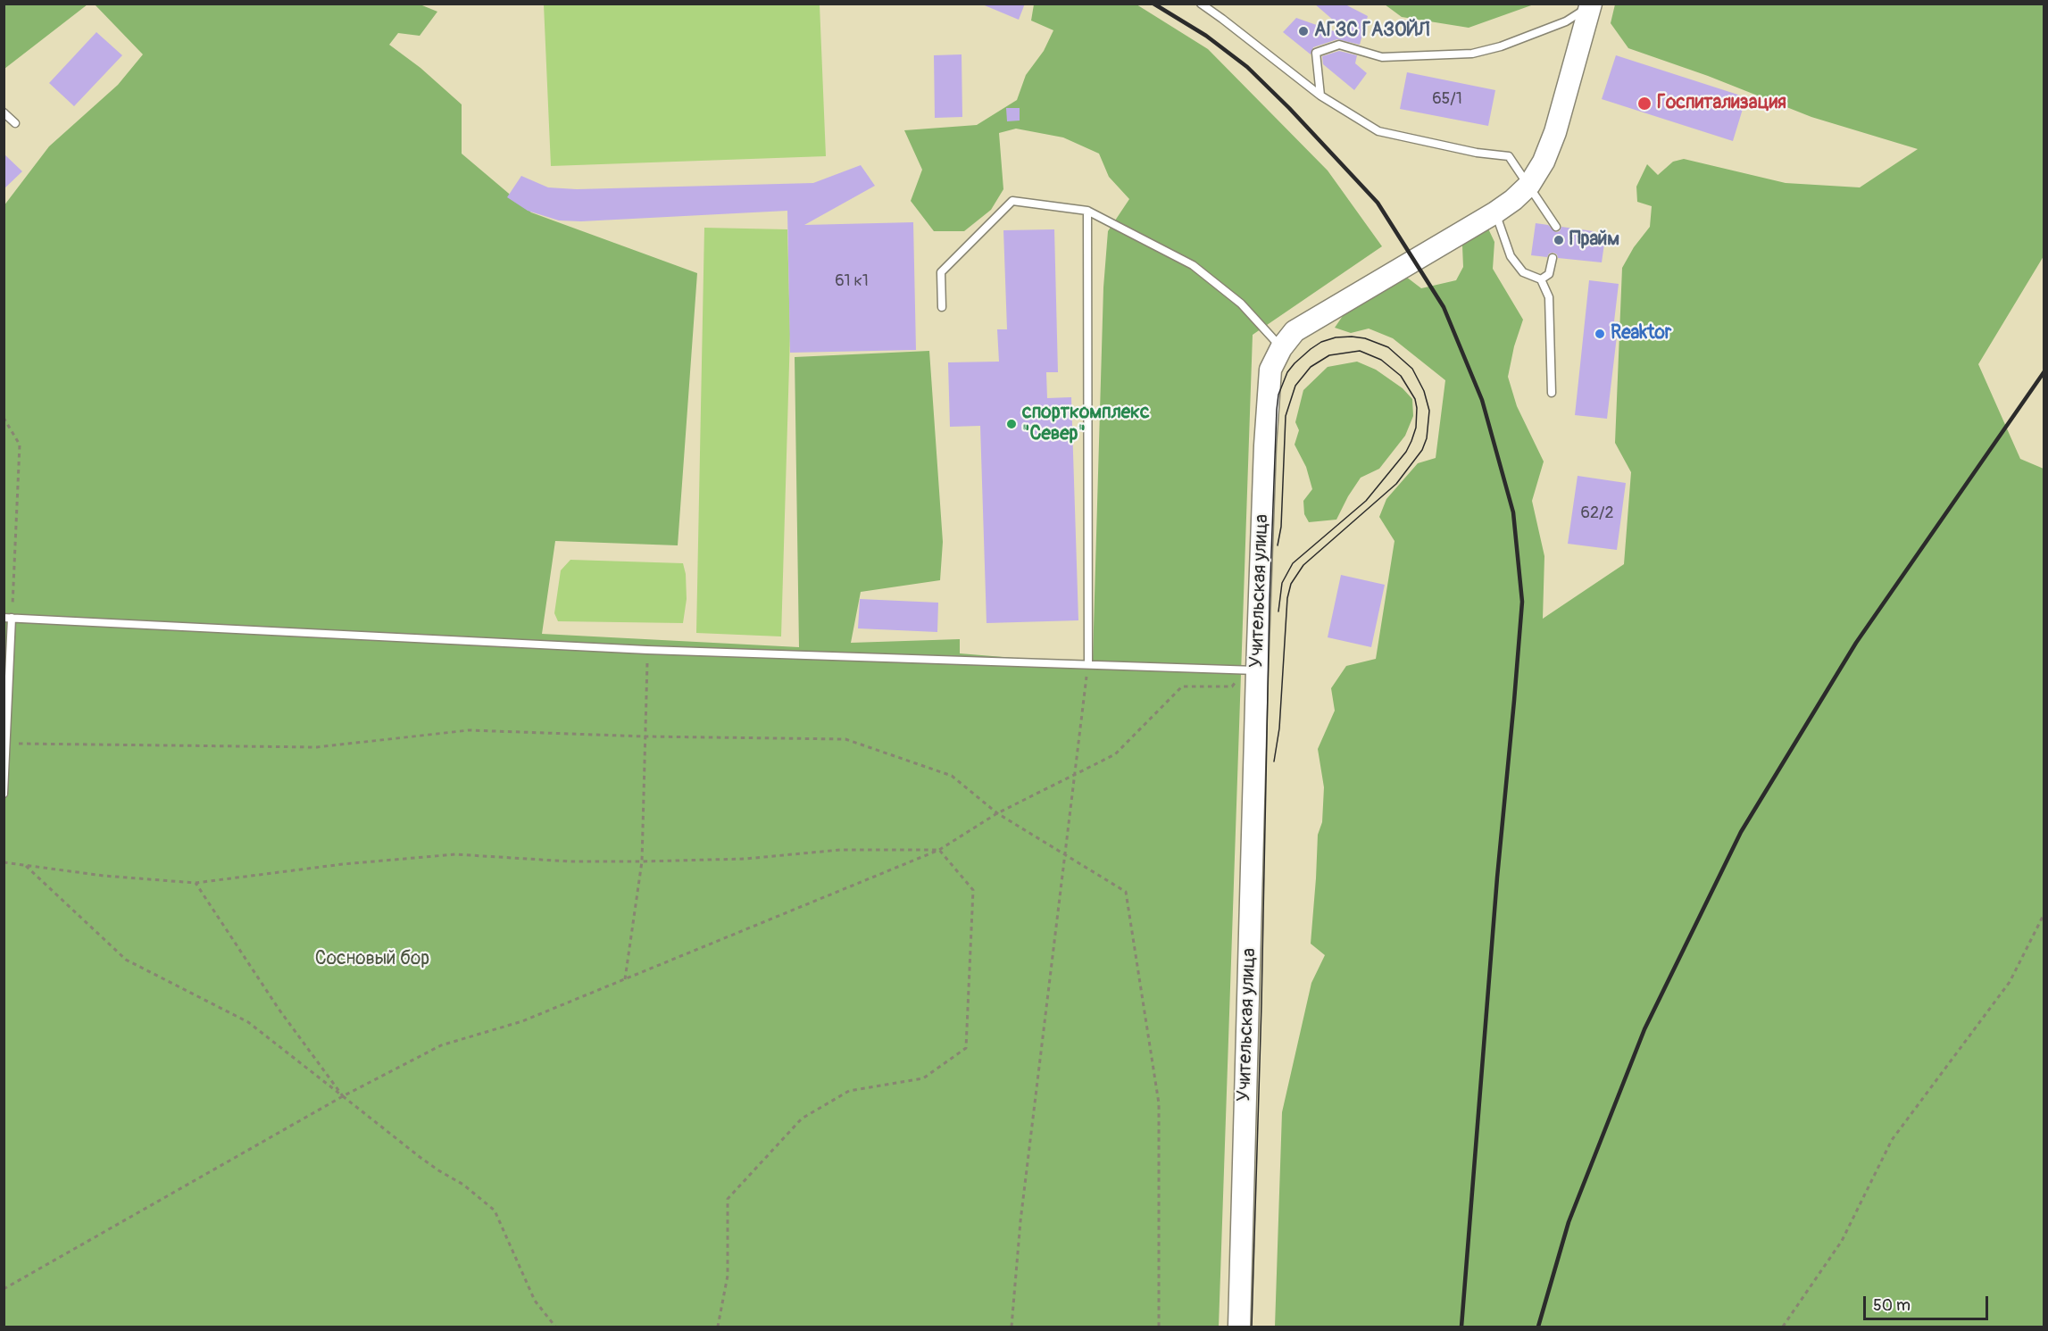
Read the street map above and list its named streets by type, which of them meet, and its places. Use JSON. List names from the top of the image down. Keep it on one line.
{"streets":{"main road":["Учительская улица"]},"parks":["Сосновый бор"],"places":["АГЗС ГАЗОЙЛ","Госпитализация","Прайм","Reaktor","спорткомплекс \"Север\""],"house_numbers":["65/1","61 к1","62/2"],"scale_bar":"50 m"}
